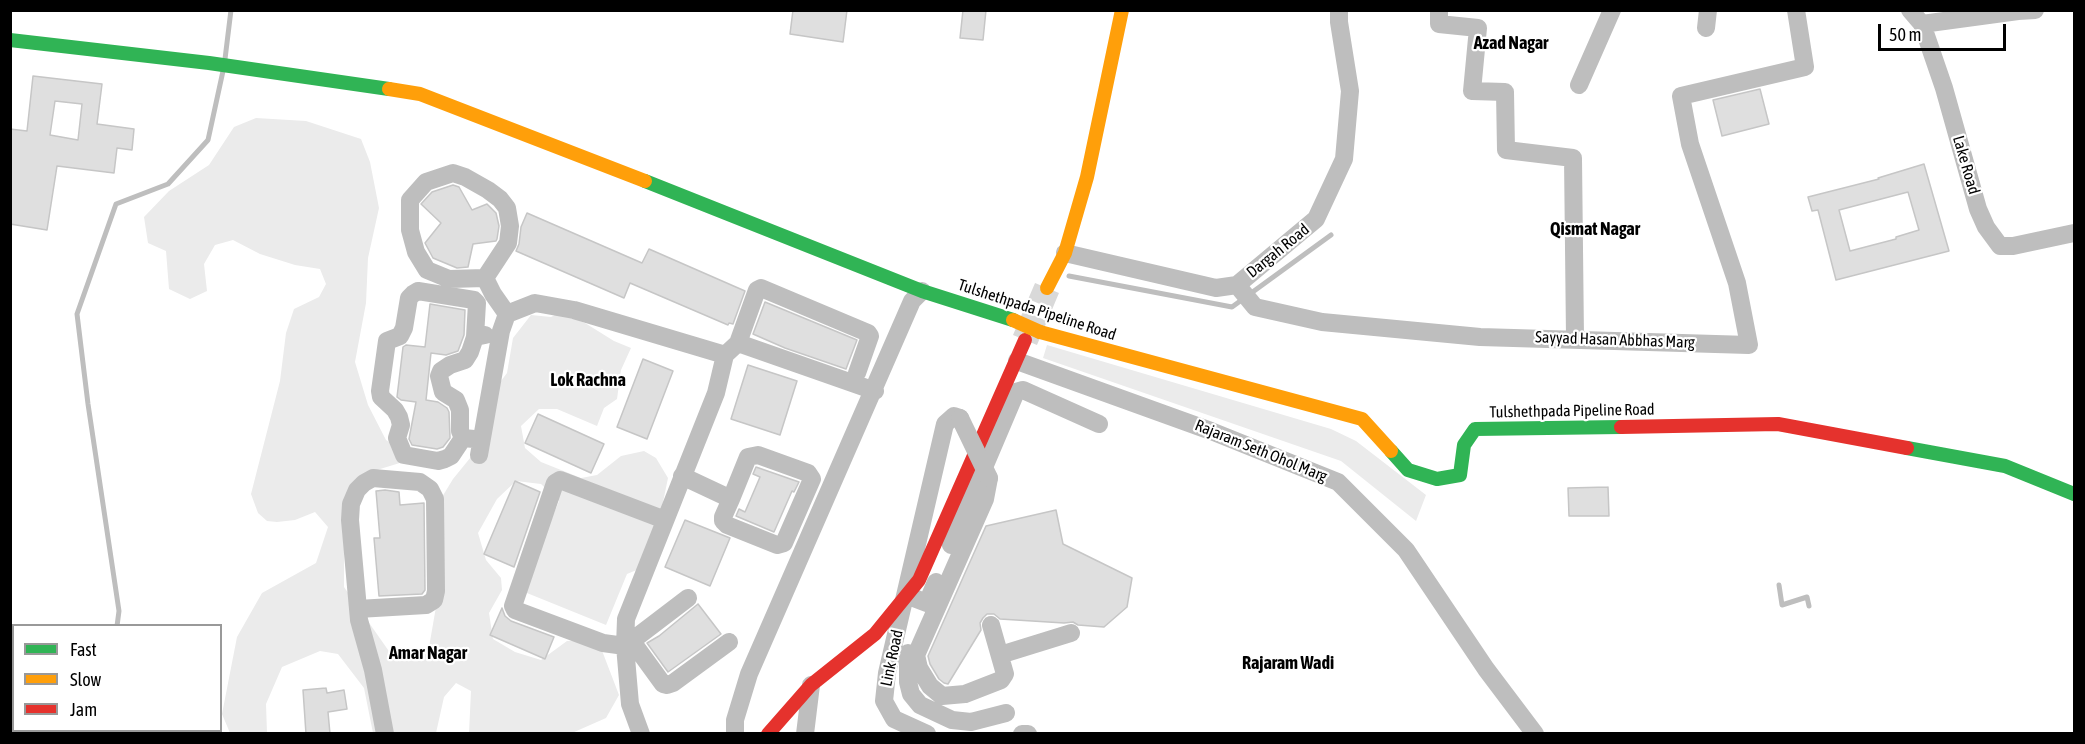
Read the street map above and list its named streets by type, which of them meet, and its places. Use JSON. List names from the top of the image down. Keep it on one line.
{"streets":{"street":["Lake Road","Dargah Road","Tulshethpada Pipeline Road","Sayyad Hasan Abbhas Marg","Rajaram Seth Ohol Marg","Link Road"]},"crossings":[["Dargah Road","Sayyad Hasan Abbhas Marg"]],"districts":["Azad Nagar","Qismat Nagar","Lok Rachna","Amar Nagar","Rajaram Wadi"],"legend":["Fast","Slow","Jam"],"scale_bar":"50 m"}
